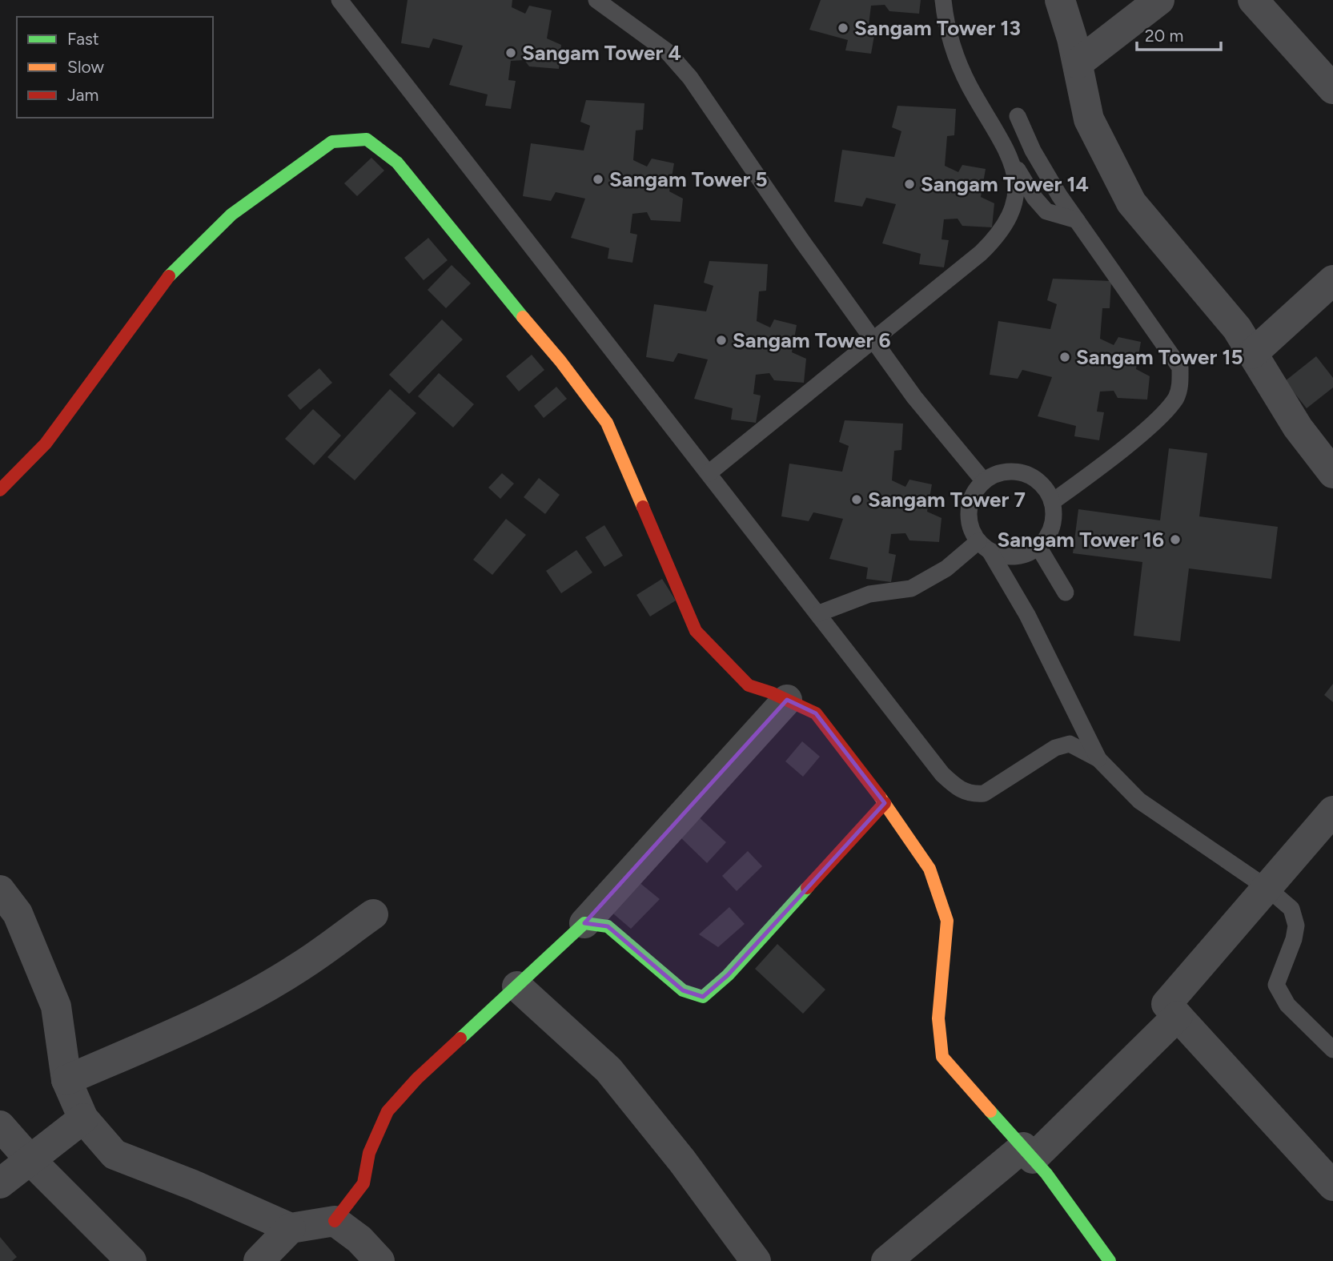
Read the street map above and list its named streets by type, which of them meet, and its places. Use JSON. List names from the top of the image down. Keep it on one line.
{"places":["Sangam Tower 13","Sangam Tower 4","Sangam Tower 5","Sangam Tower 14","Sangam Tower 6","Sangam Tower 15","Sangam Tower 7","Sangam Tower 16"],"legend":["Fast","Slow","Jam"],"scale_bar":"20 m"}
